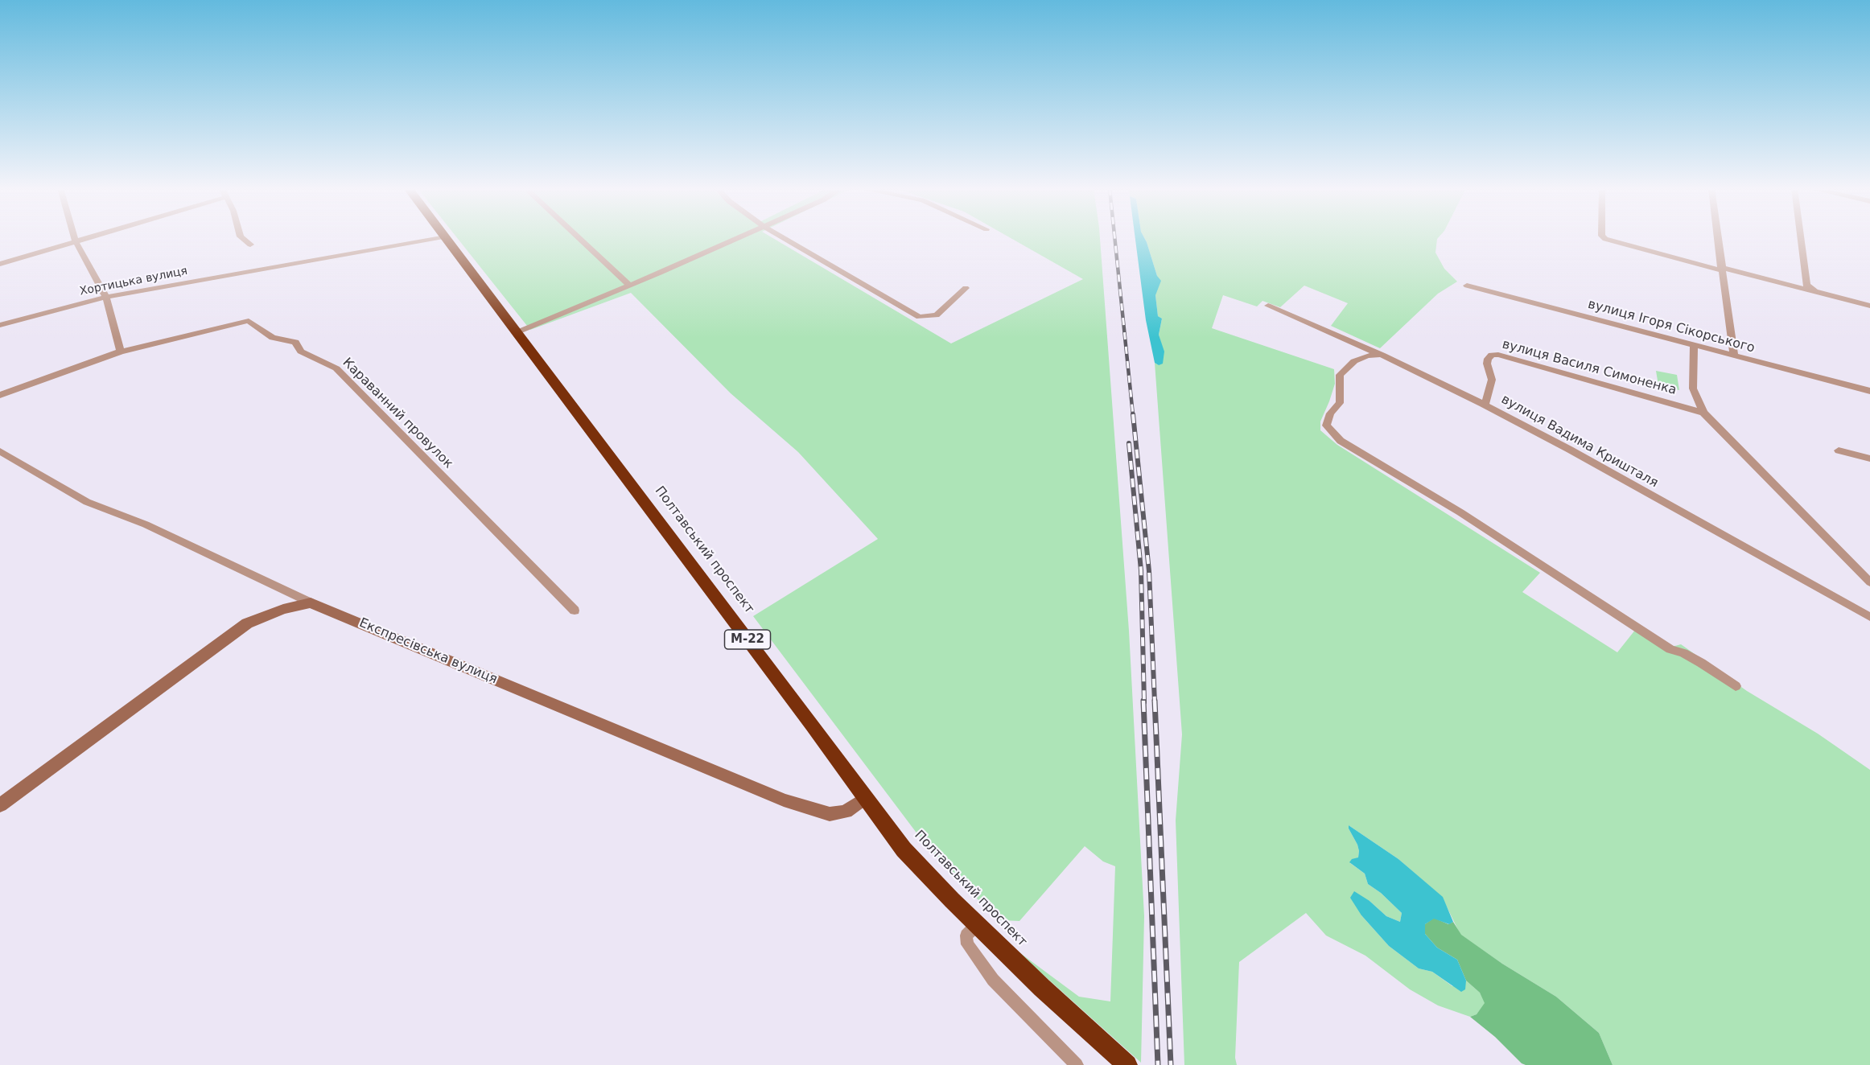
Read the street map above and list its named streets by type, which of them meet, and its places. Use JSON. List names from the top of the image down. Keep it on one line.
{"streets":{"highway":["Полтавський проспект","М-22"],"street":["Хортицька вулиця","вулиця Ігоря Сікорського","вулиця Василя Симоненка","Караванний провулок","вулиця Вадима Кришталя","Експресівська вулиця"]},"crossings":[["вулиця Василя Симоненка","вулиця Вадима Кришталя"],["Полтавський проспект","Експресівська вулиця"]]}
